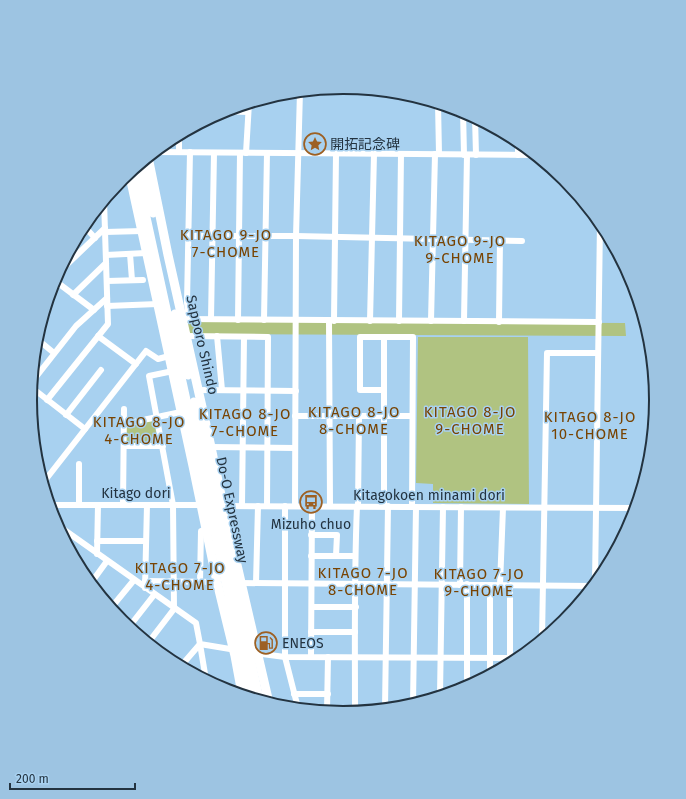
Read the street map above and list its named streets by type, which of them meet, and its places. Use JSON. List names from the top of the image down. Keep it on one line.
{"streets":{"highway":["Sapporo Shindo","Do-O Expressway"],"street":["Kitago dori","Kitagokoen minami dori"]},"crossings":[["Sapporo Shindo","Kitago dori"],["Sapporo Shindo","Kitagokoen minami dori"],["Kitago dori","Kitagokoen minami dori"]],"districts":["KITAGO 9-JO 7-CHOME","KITAGO 9-JO 9-CHOME","KITAGO 8-JO 8-CHOME","KITAGO 8-JO 9-CHOME","KITAGO 8-JO 7-CHOME","KITAGO 8-JO 10-CHOME","KITAGO 8-JO 4-CHOME","KITAGO 7-JO 4-CHOME","KITAGO 7-JO 8-CHOME","KITAGO 7-JO 9-CHOME"],"places":{"place":["開拓記念碑"],"bus stop":["Mizuho chuo"],"fuel station":["ENEOS"]},"scale_bar":"200 m"}
